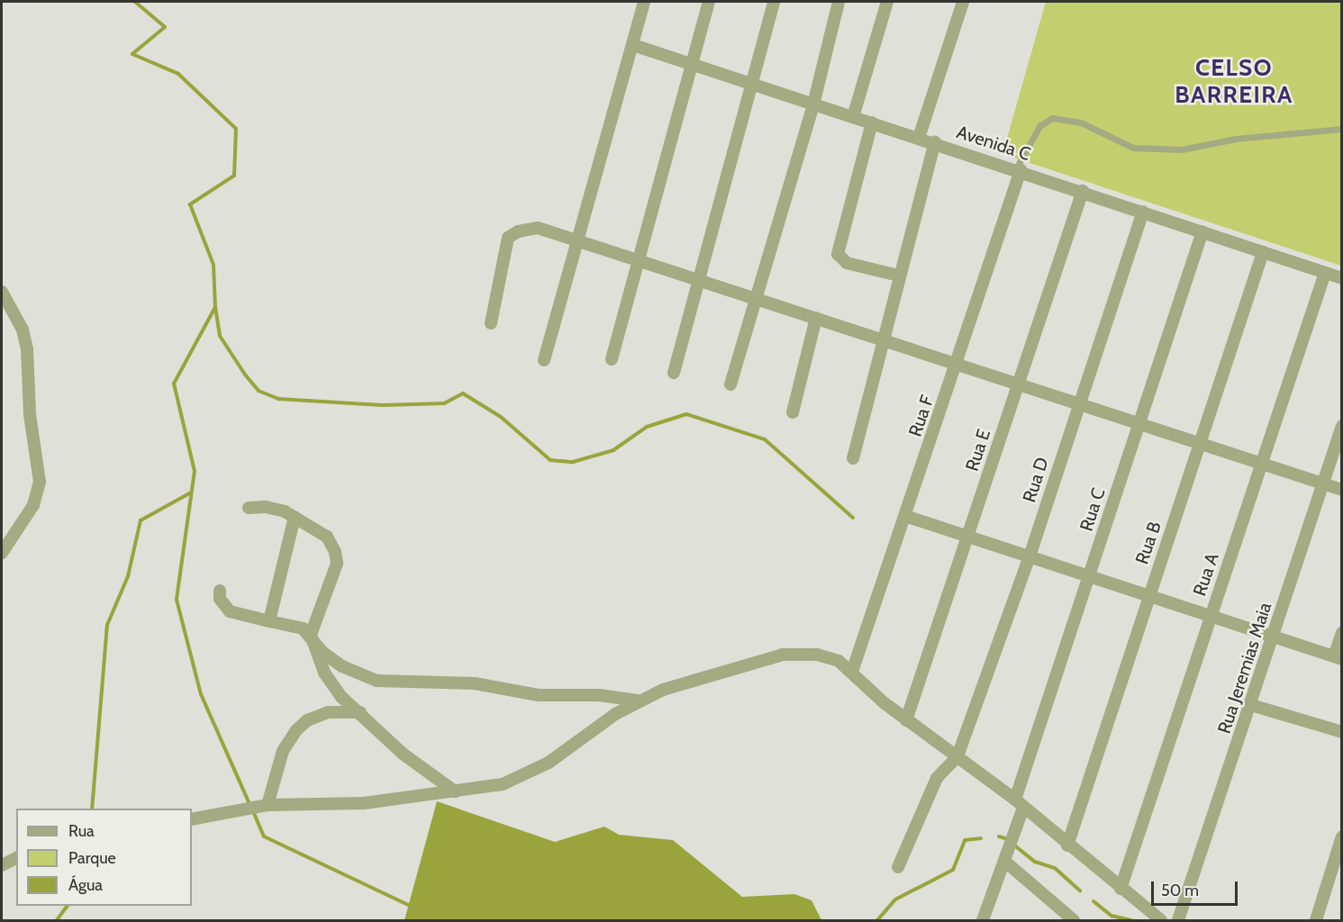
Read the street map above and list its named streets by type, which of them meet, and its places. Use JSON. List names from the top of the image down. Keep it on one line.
{"streets":{"street":["Avenida C","Rua F","Rua E","Rua D","Rua C","Rua B","Rua A","Rua Jeremias Maia"]},"crossings":[["Avenida C","Rua F"],["Avenida C","Rua E"],["Avenida C","Rua D"],["Avenida C","Rua C"],["Avenida C","Rua B"],["Avenida C","Rua A"]],"districts":["CELSO BARREIRA"],"legend":["Rua","Parque","Água"],"scale_bar":"50 m"}
